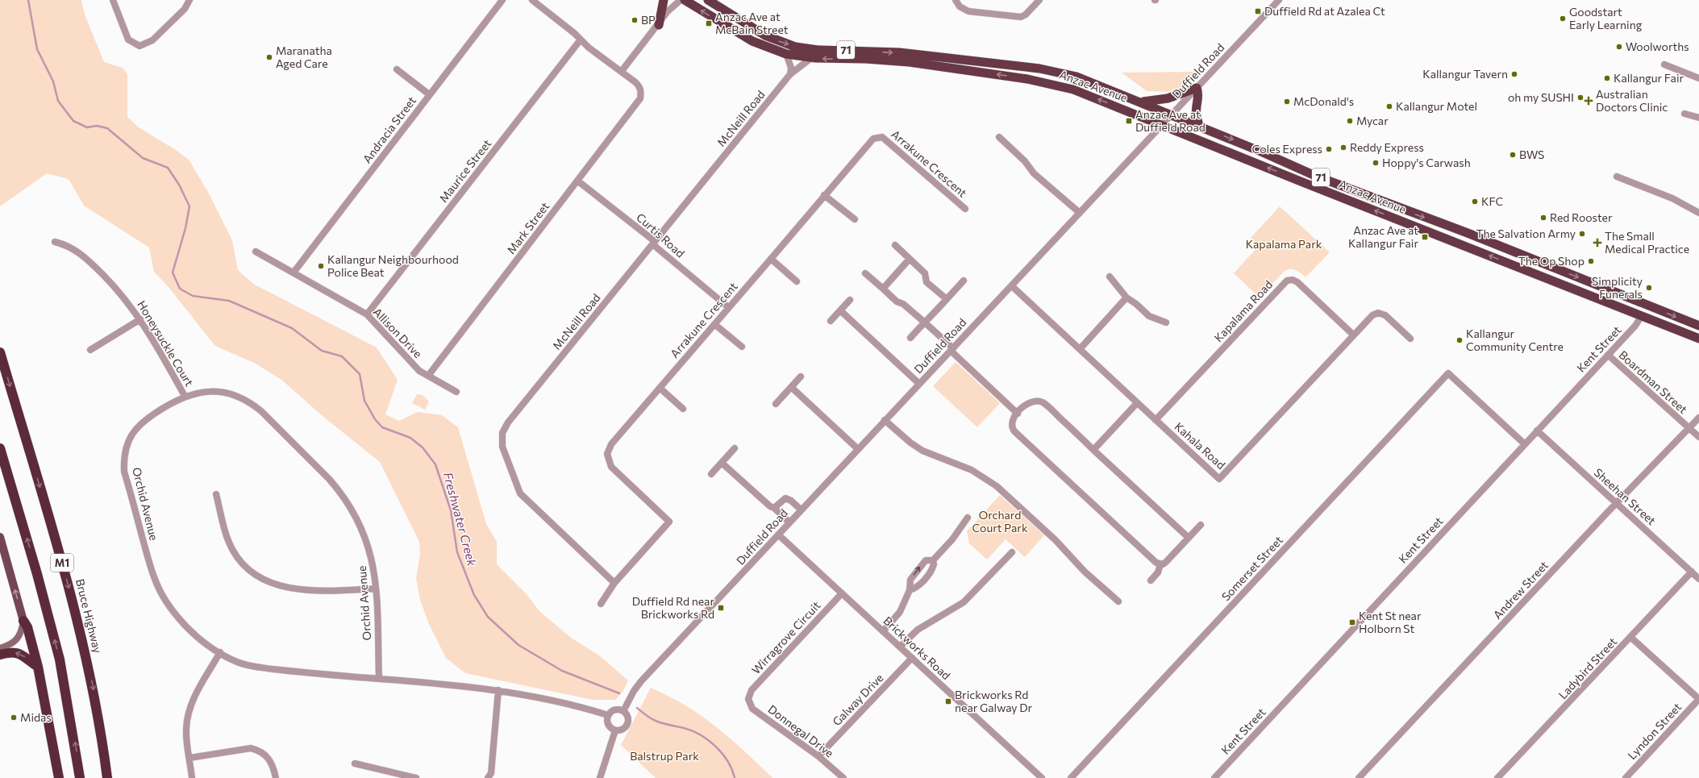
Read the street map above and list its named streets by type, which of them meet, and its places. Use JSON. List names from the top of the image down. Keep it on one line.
{"streets":{"highway":["71","Anzac Avenue","M1","Bruce Highway"],"street":["Duffield Road","McNeill Road","Andracia Street","Arrakune Crescent","Maurice Street","Mark Street","Curtis Road","Kapalama Road","Allison Drive","Honeysuckle Court","Kent Street","Boardman Street","Kahala Road","Sheehan Street","Orchid Avenue","Somerset Street","Andrew Street","Wirragrove Circuit","Brickworks Road","Ladybird Street","Galway Drive","Donnegal Drive","Lyndon Street"]},"crossings":[["Duffield Road","Anzac Avenue"],["Duffield Road","Kahala Road"],["Duffield Road","Orchid Avenue"],["Duffield Road","Brickworks Road"],["Anzac Avenue","McNeill Road"],["Anzac Avenue","Kent Street"],["McNeill Road","Arrakune Crescent"],["McNeill Road","Curtis Road"],["Andracia Street","Allison Drive"],["Arrakune Crescent","Curtis Road"],["Maurice Street","Allison Drive"],["Mark Street","Curtis Road"],["Mark Street","Allison Drive"],["Kapalama Road","Kahala Road"],["Honeysuckle Court","Orchid Avenue"],["Kent Street","Boardman Street"],["Kent Street","Sheehan Street"],["Kent Street","Somerset Street"],["Boardman Street","Andrew Street"],["Sheehan Street","Andrew Street"],["Sheehan Street","Ladybird Street"],["Wirragrove Circuit","Brickworks Road"],["Wirragrove Circuit","Donnegal Drive"],["Brickworks Road","Galway Drive"],["Galway Drive","Donnegal Drive"]],"water":["Freshwater Creek"],"parks":["Kapalama Park","Orchard Court Park","Balstrup Park"],"places":{"transit":["Duffield Rd at Azalea Ct","Anzac Ave at McBain Street","Anzac Ave at Duffield Road","Anzac Ave at Kallangur Fair","Duffield Rd near Brickworks Rd","Kent St near Holborn St","Brickworks Rd near Galway Dr"],"other":["Goodstart Early Learning","BP","Woolworths","Maranatha Aged Care","Kallangur Tavern","Kallangur Fair","oh my SUSHI","McDonald's","Kallangur Motel","Mycar","Reddy Express","Coles Express","BWS","Hoppy's Carwash","KFC","Red Rooster","The Salvation Army","The Op Shop","Kallangur Neighbourhood Police Beat","Simplicity Funerals","Kallangur Community Centre","Midas"],"health":["Australian Doctors Clinic","The Small Medical Practice"]}}
